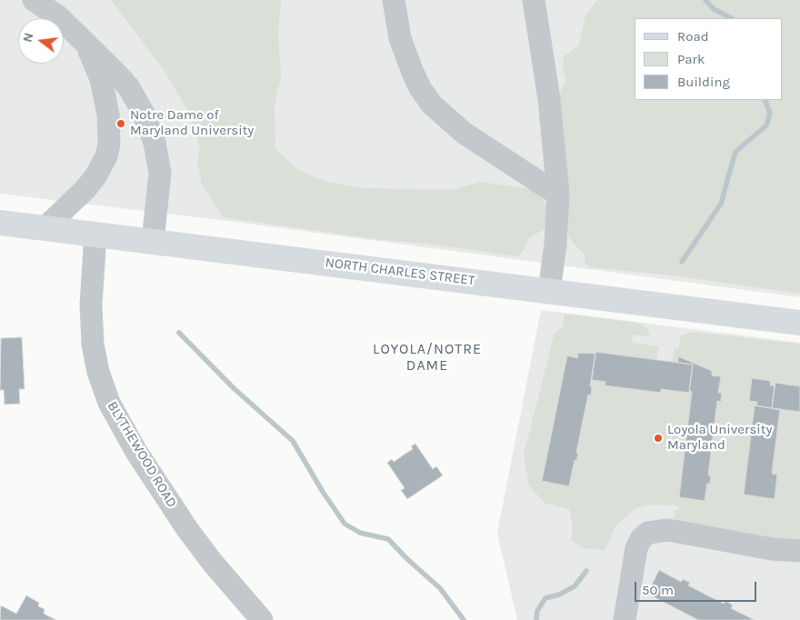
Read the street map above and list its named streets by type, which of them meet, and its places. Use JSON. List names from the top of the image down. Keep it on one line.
{"streets":{"main road":["NORTH CHARLES STREET"],"street":["BLYTHEWOOD ROAD"]},"crossings":[["NORTH CHARLES STREET","BLYTHEWOOD ROAD"]],"districts":["LOYOLA/NOTRE DAME"],"places":["Notre Dame of Maryland University","Loyola University Maryland"],"legend":["Road","Park","Building"],"scale_bar":"50 m","north":"left"}
